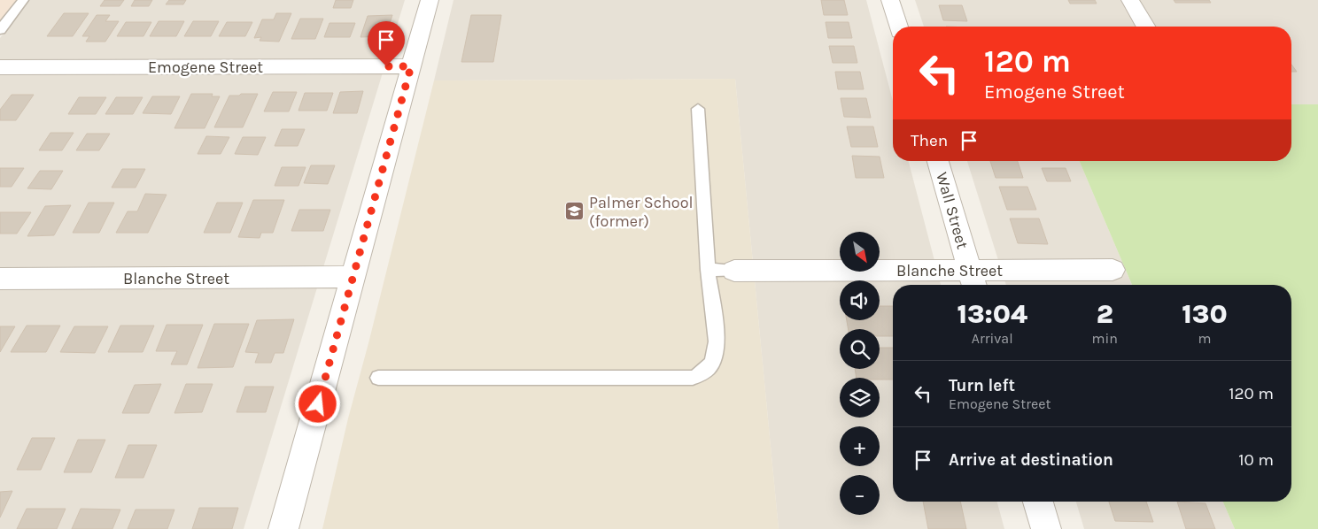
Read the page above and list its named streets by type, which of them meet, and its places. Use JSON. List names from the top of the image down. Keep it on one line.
{"streets":{"street":["Emogene Street","Wall Street","Blanche Street"]},"crossings":[["Wall Street","Blanche Street"]],"places":{"school or university":["Palmer School (former)"]},"north":"bottom right","page":{"turn":["120 m","Emogene Street"],"then":"Then","map_buttons":["+","−"],"eta":["13:04","Arrival","2","min","130","m"],"list":[{"name":"Turn left","note":"Emogene Street","value":"120 m"},{"name":"Arrive at destination","value":"10 m"}]}}
